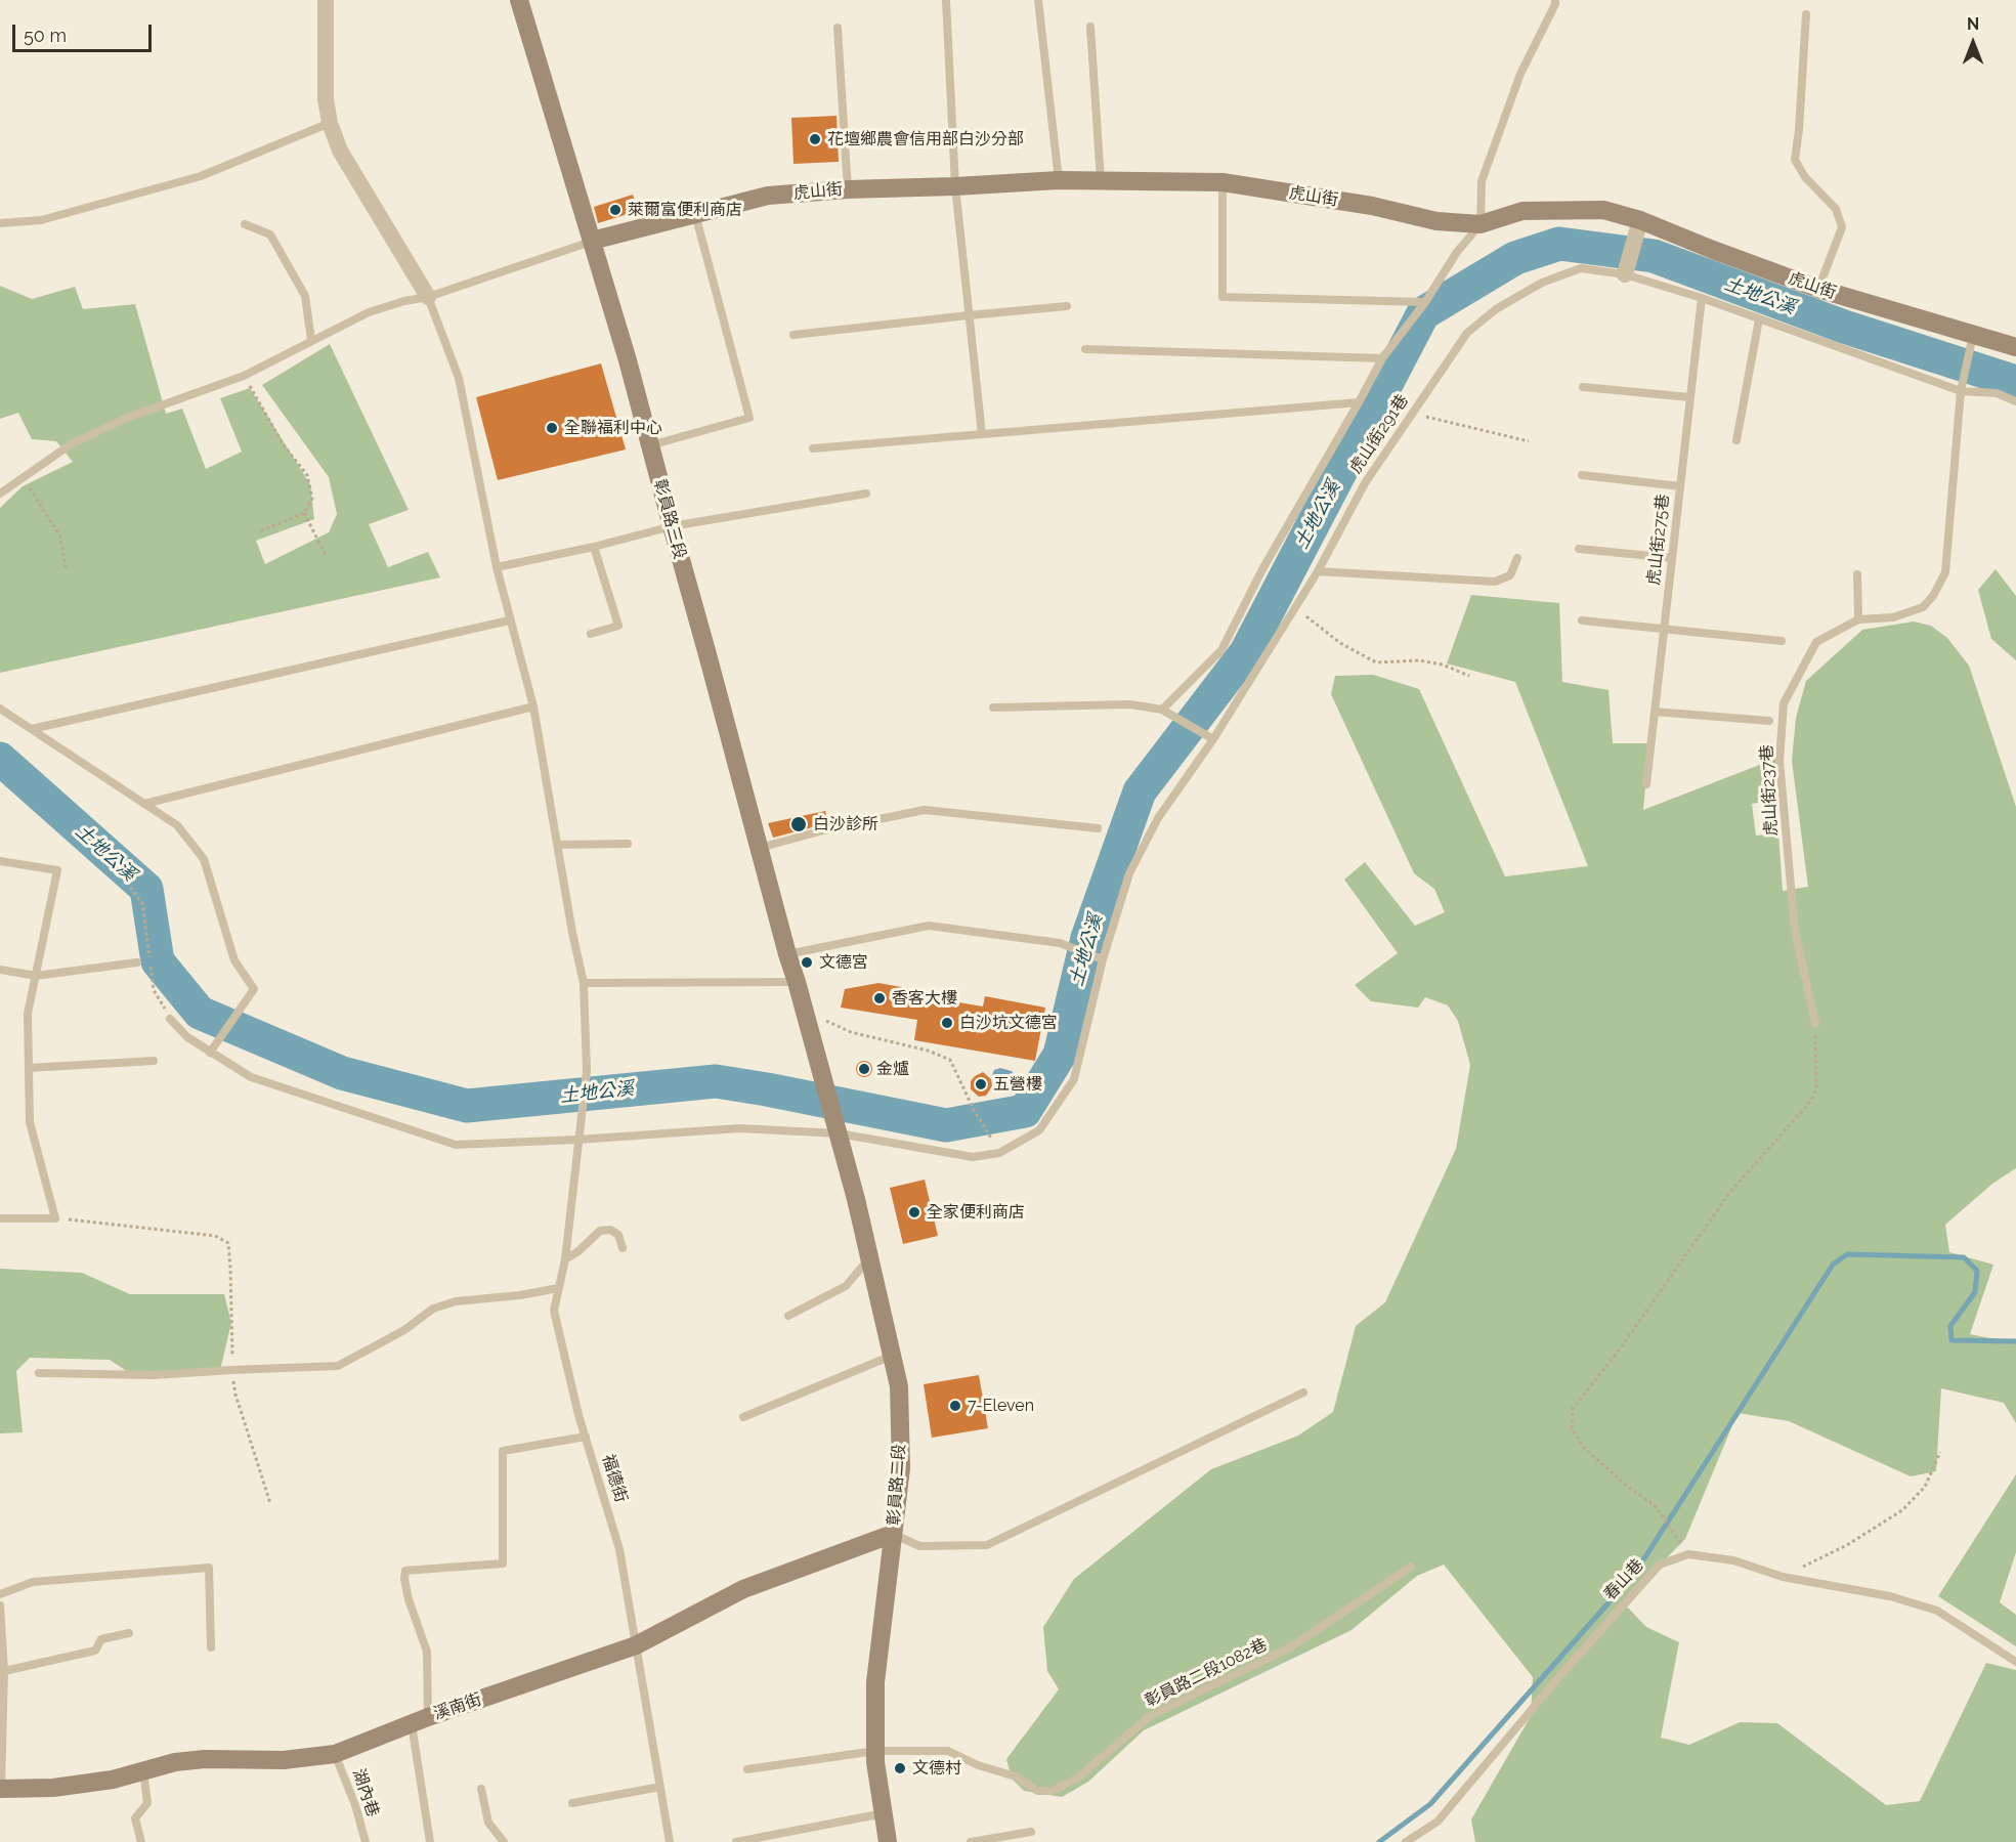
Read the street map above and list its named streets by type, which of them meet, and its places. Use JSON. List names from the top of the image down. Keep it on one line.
{"streets":{"street":["虎山街","彰員路三段","彰員路二段","溪南街"],"lane":["虎山街291巷","虎山街275巷","虎山街237巷","福德街","春山巷","彰員路二段1082巷","湖內巷"]},"crossings":[["虎山街","彰員路三段"],["虎山街","虎山街237巷"],["虎山街291巷","彰員路三段"],["虎山街291巷","虎山街275巷"],["虎山街291巷","虎山街237巷"],["虎山街291巷","福德街"],["虎山街291巷","彰員路二段"],["彰員路三段","彰員路二段"],["福德街","溪南街"],["彰員路二段","彰員路二段1082巷"],["彰員路二段","溪南街"],["溪南街","湖內巷"]],"water":["土地公溪"],"places":["花壇鄉農會信用部白沙分部","萊爾富便利商店","全聯福利中心","白沙診所","文德宮","香客大樓","白沙坑文德宮","金爐","五營樓","全家便利商店","7-Eleven","文德村"],"scale_bar":"50 m","north":"top"}
